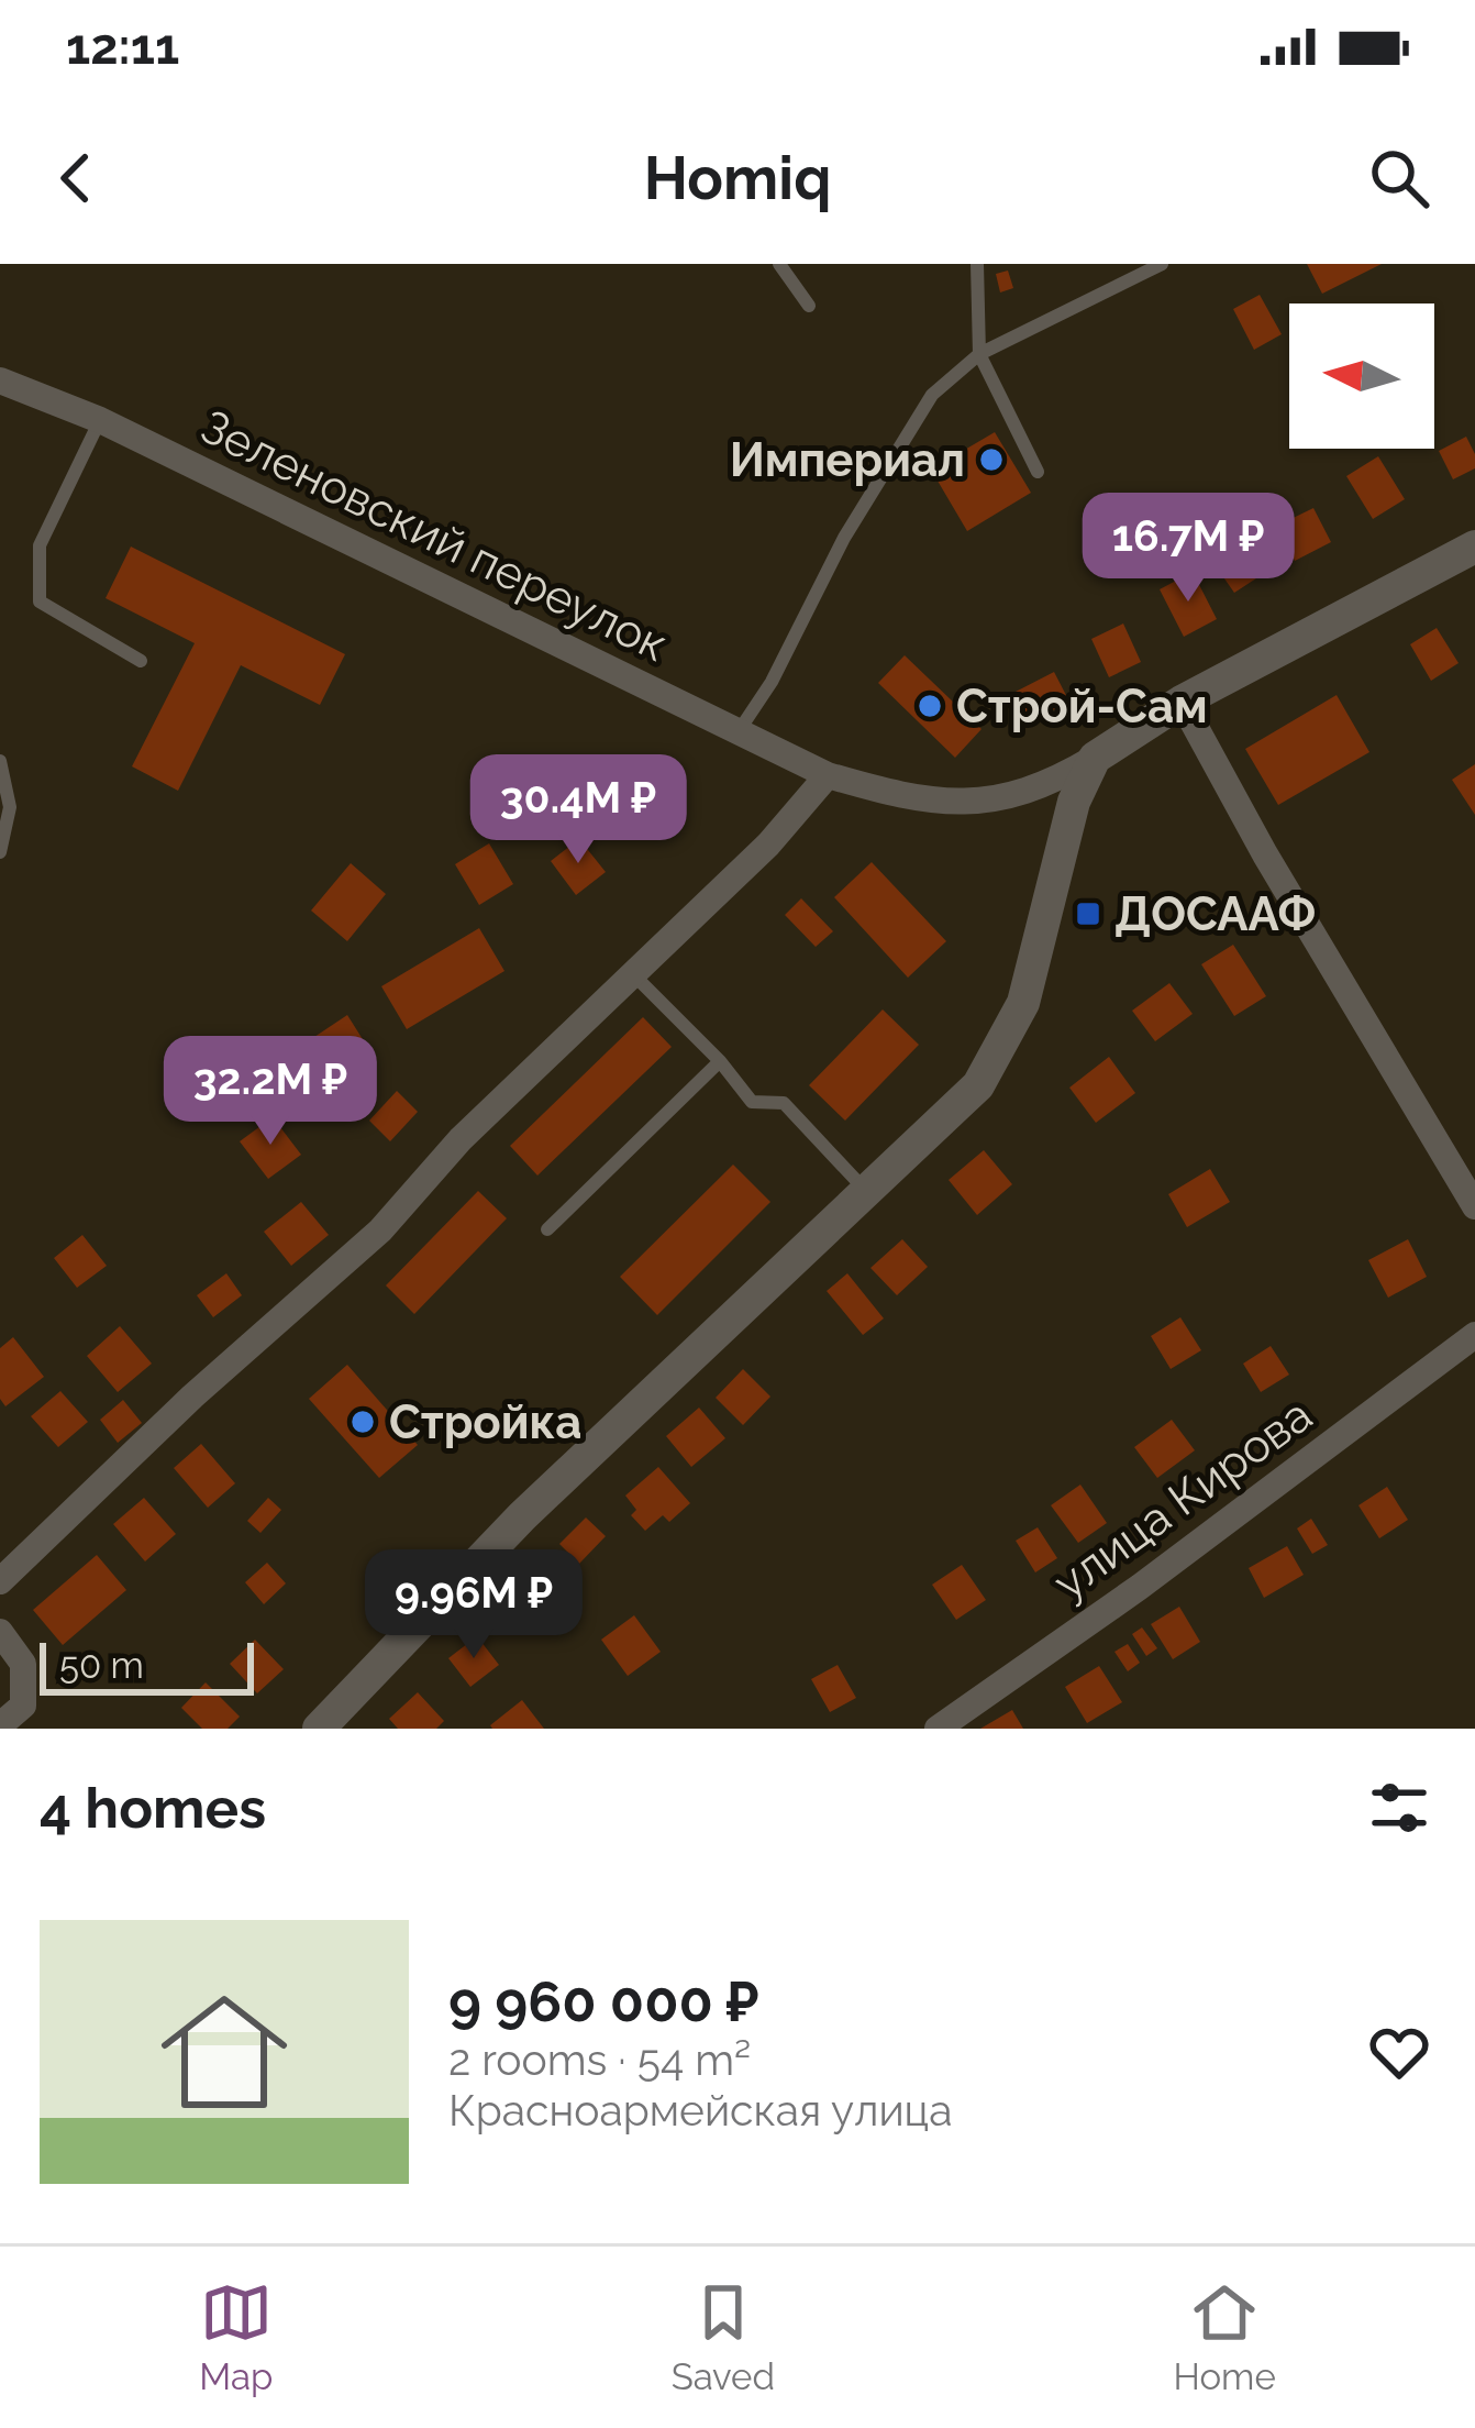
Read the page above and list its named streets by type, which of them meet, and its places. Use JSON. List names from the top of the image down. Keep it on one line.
{"streets":{"street":["Зеленовский переулок","улица Кирова"]},"places":{"other":["Империал","Строй-Сам","Стройка"],"transit":["ДОСААФ"]},"scale_bar":"50 m","north":"left","page":{"status":"12:11","header":"Homiq","price":["16.7M ₽","30.4M ₽","32.2M ₽","9.96M ₽"],"scale":"50 m","heading":"4 homes","list":[{"name":"9 960 000 ₽","note":"2 rooms · 54 m² · Красноармейская улица"}],"tabs":["Map","Saved","Home"]}}
